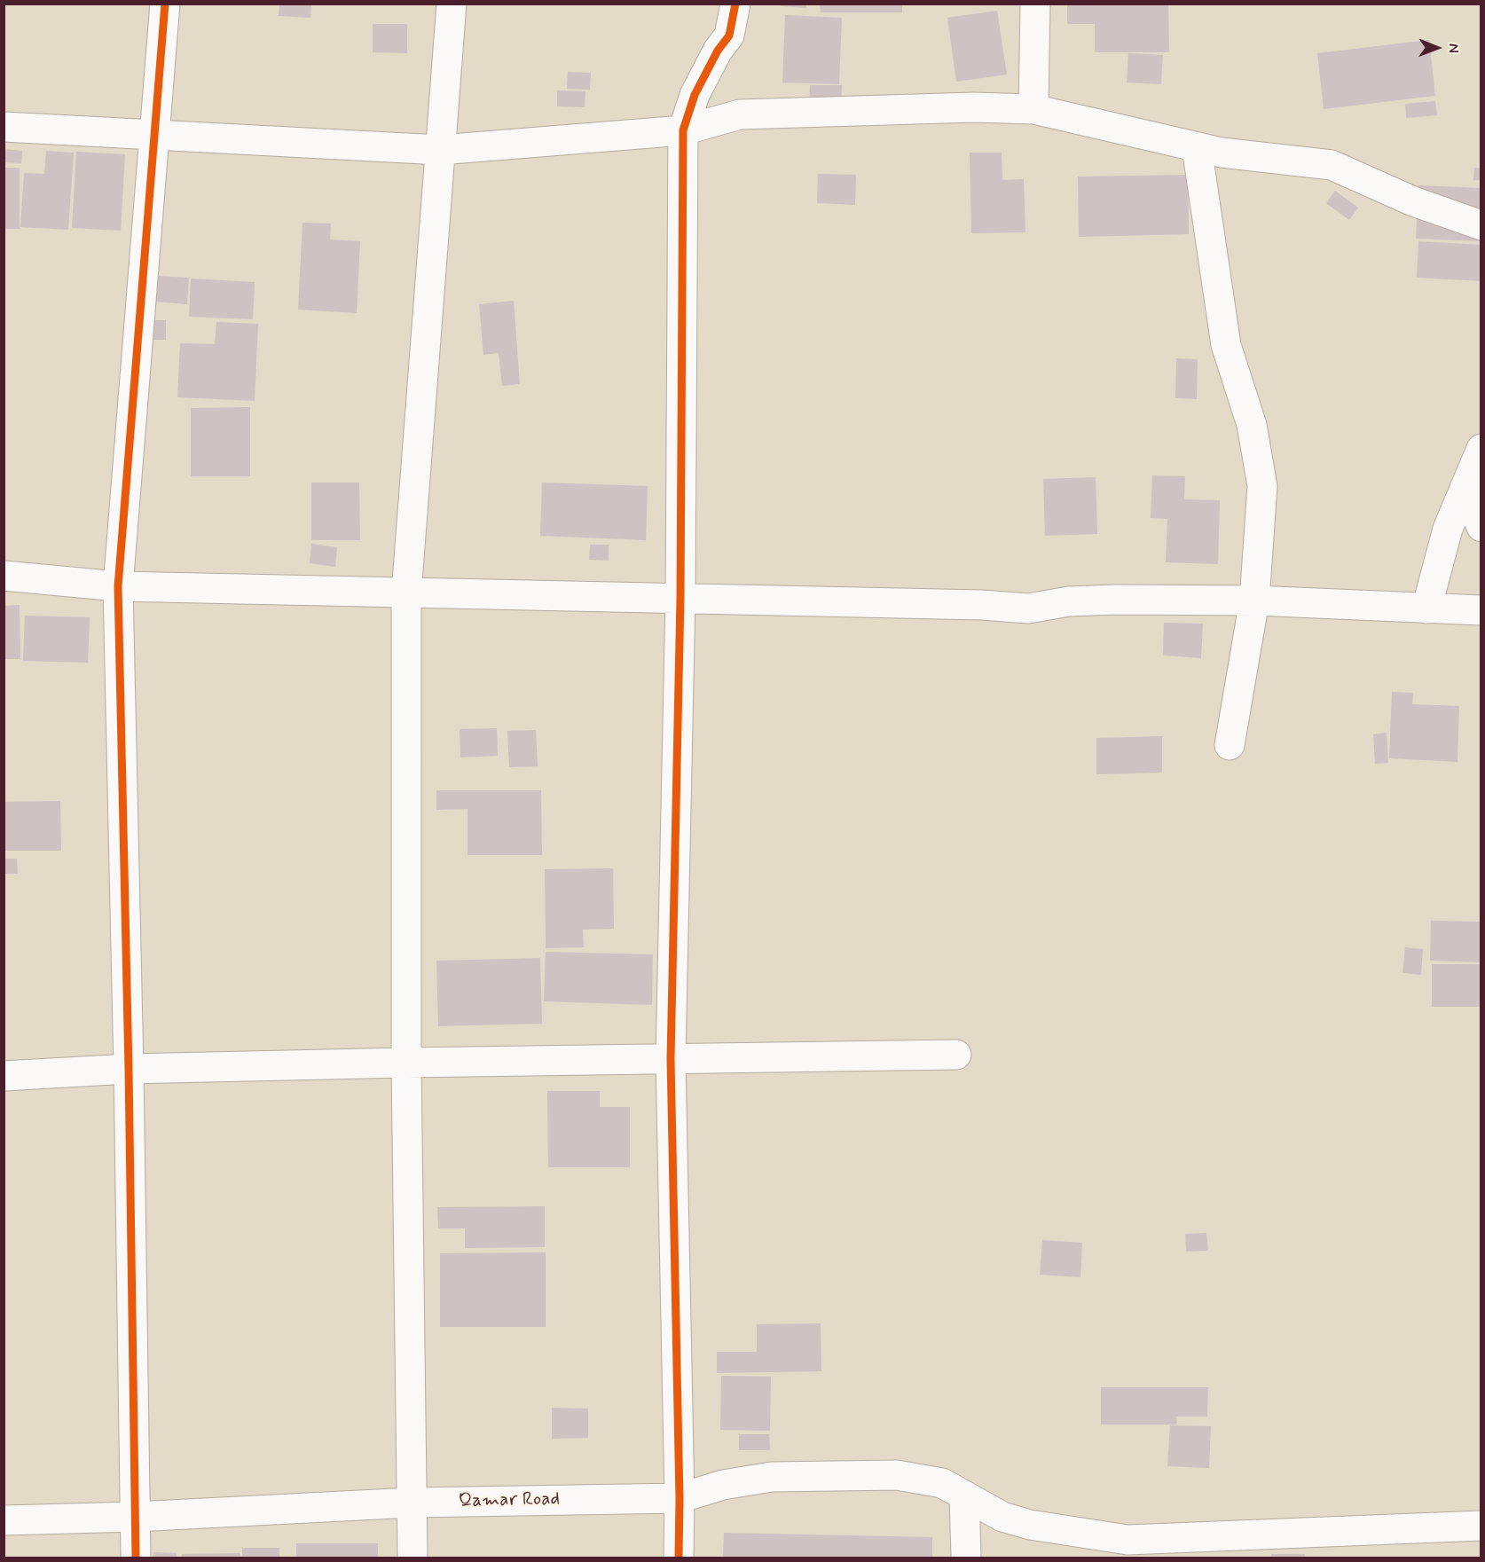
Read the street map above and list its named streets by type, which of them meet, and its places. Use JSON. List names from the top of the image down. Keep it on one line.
{"streets":{"street":["Qamar Road"]},"north":"right"}
